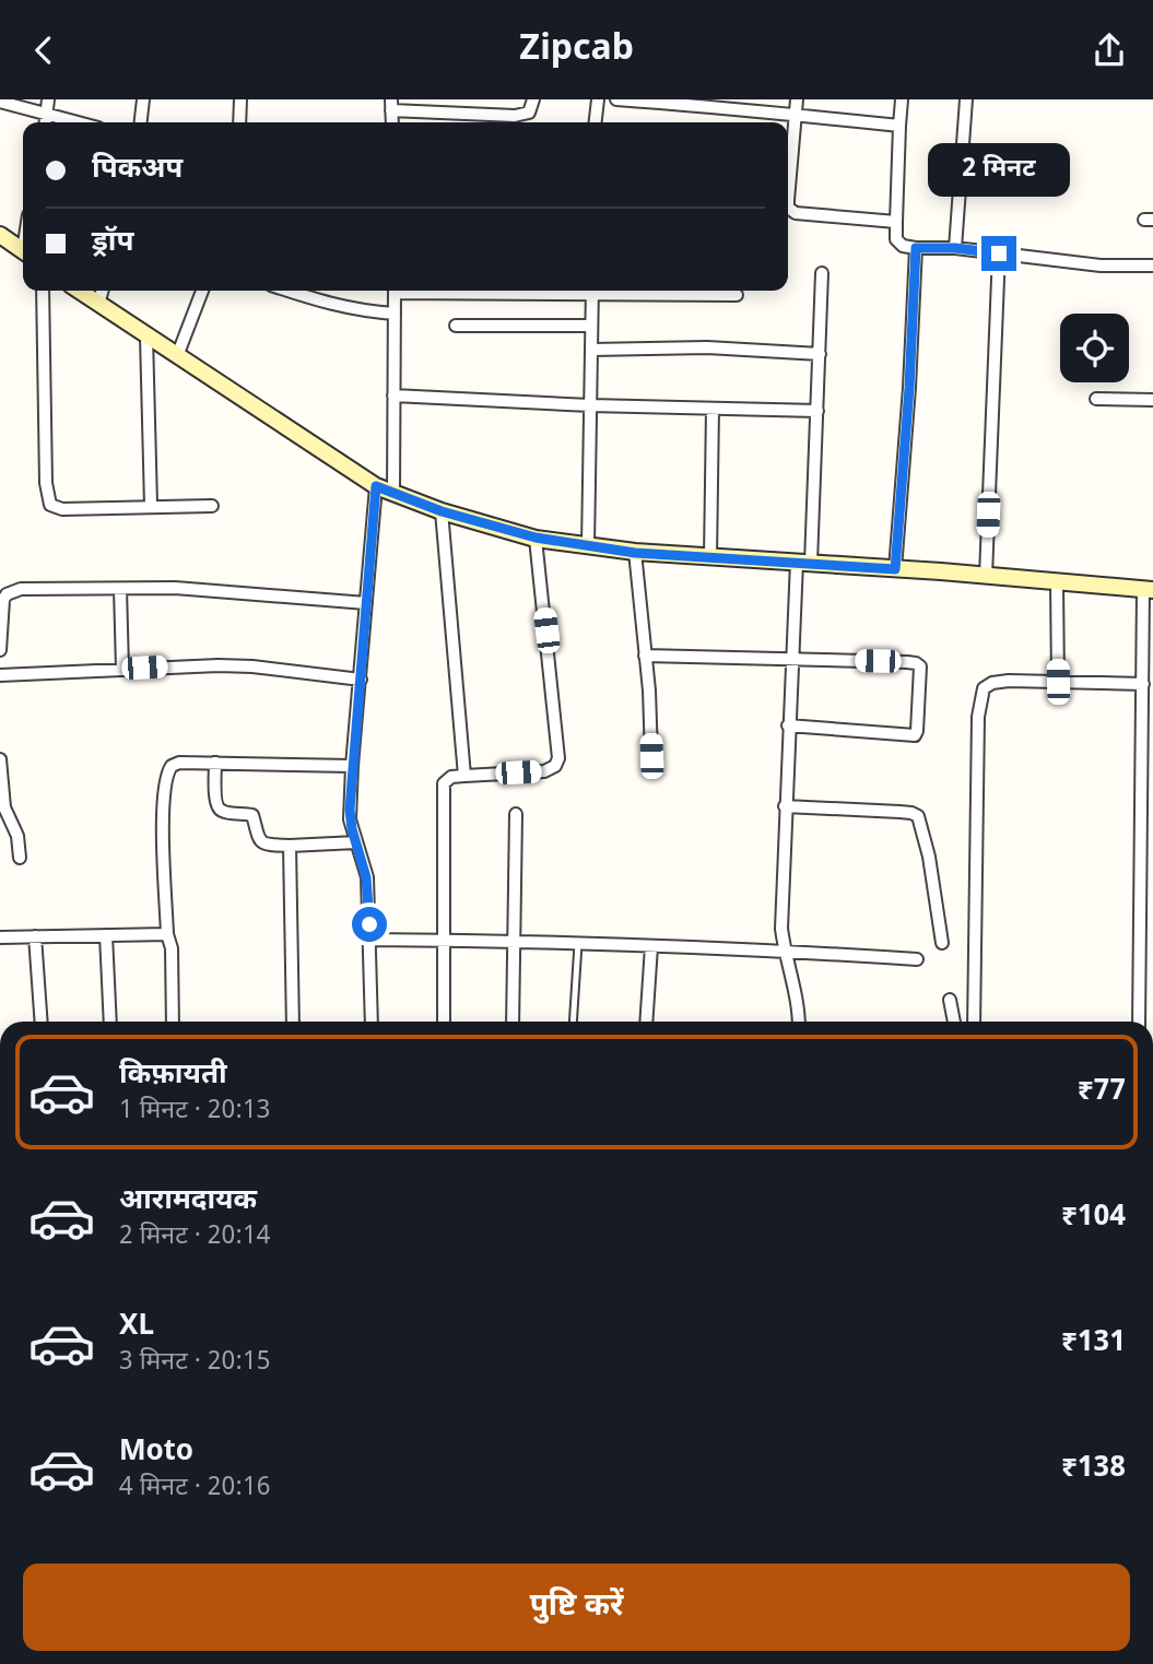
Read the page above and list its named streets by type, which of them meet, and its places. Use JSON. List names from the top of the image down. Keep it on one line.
{"page":{"header":"Zipcab","banner":["पिकअप","ड्रॉप"],"bubble":"2 मिनट","list":[{"name":"किफ़ायती","note":"1 मिनट · 20:13","value":"₹77"},{"name":"आरामदायक","note":"2 मिनट · 20:14","value":"₹104"},{"name":"XL","note":"3 मिनट · 20:15","value":"₹131"},{"name":"Moto","note":"4 मिनट · 20:16","value":"₹138"}],"buttons":"पुष्टि करें"}}
